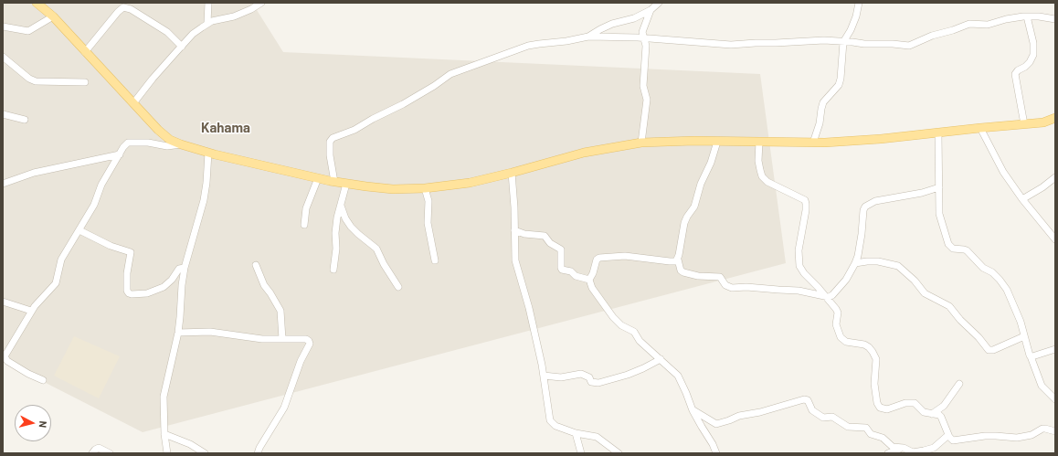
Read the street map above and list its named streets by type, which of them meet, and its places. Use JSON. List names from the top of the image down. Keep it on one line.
{"districts":["Kahama"],"north":"right"}
